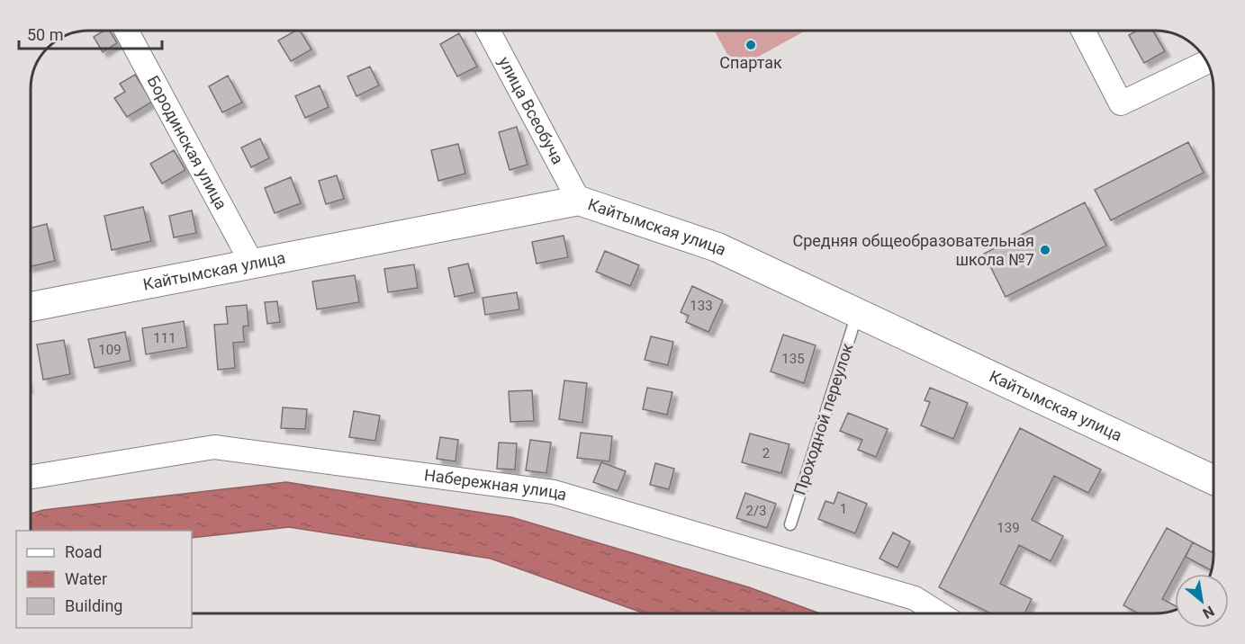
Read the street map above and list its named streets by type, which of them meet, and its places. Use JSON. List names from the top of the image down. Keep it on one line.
{"streets":{"street":["улица Всеобуча","Бородинская улица","Кайтымская улица","Набережная улица"],"lane":["Проходной переулок"]},"crossings":[["улица Всеобуча","Кайтымская улица"],["Бородинская улица","Кайтымская улица"],["Кайтымская улица","Проходной переулок"]],"places":["Спартак","Средняя общеобразовательная школа №7"],"house_numbers":["133","111","109","135","2","1","2/3","139"],"legend":["Road","Water","Building"],"scale_bar":"50 m","north":"bottom right"}
